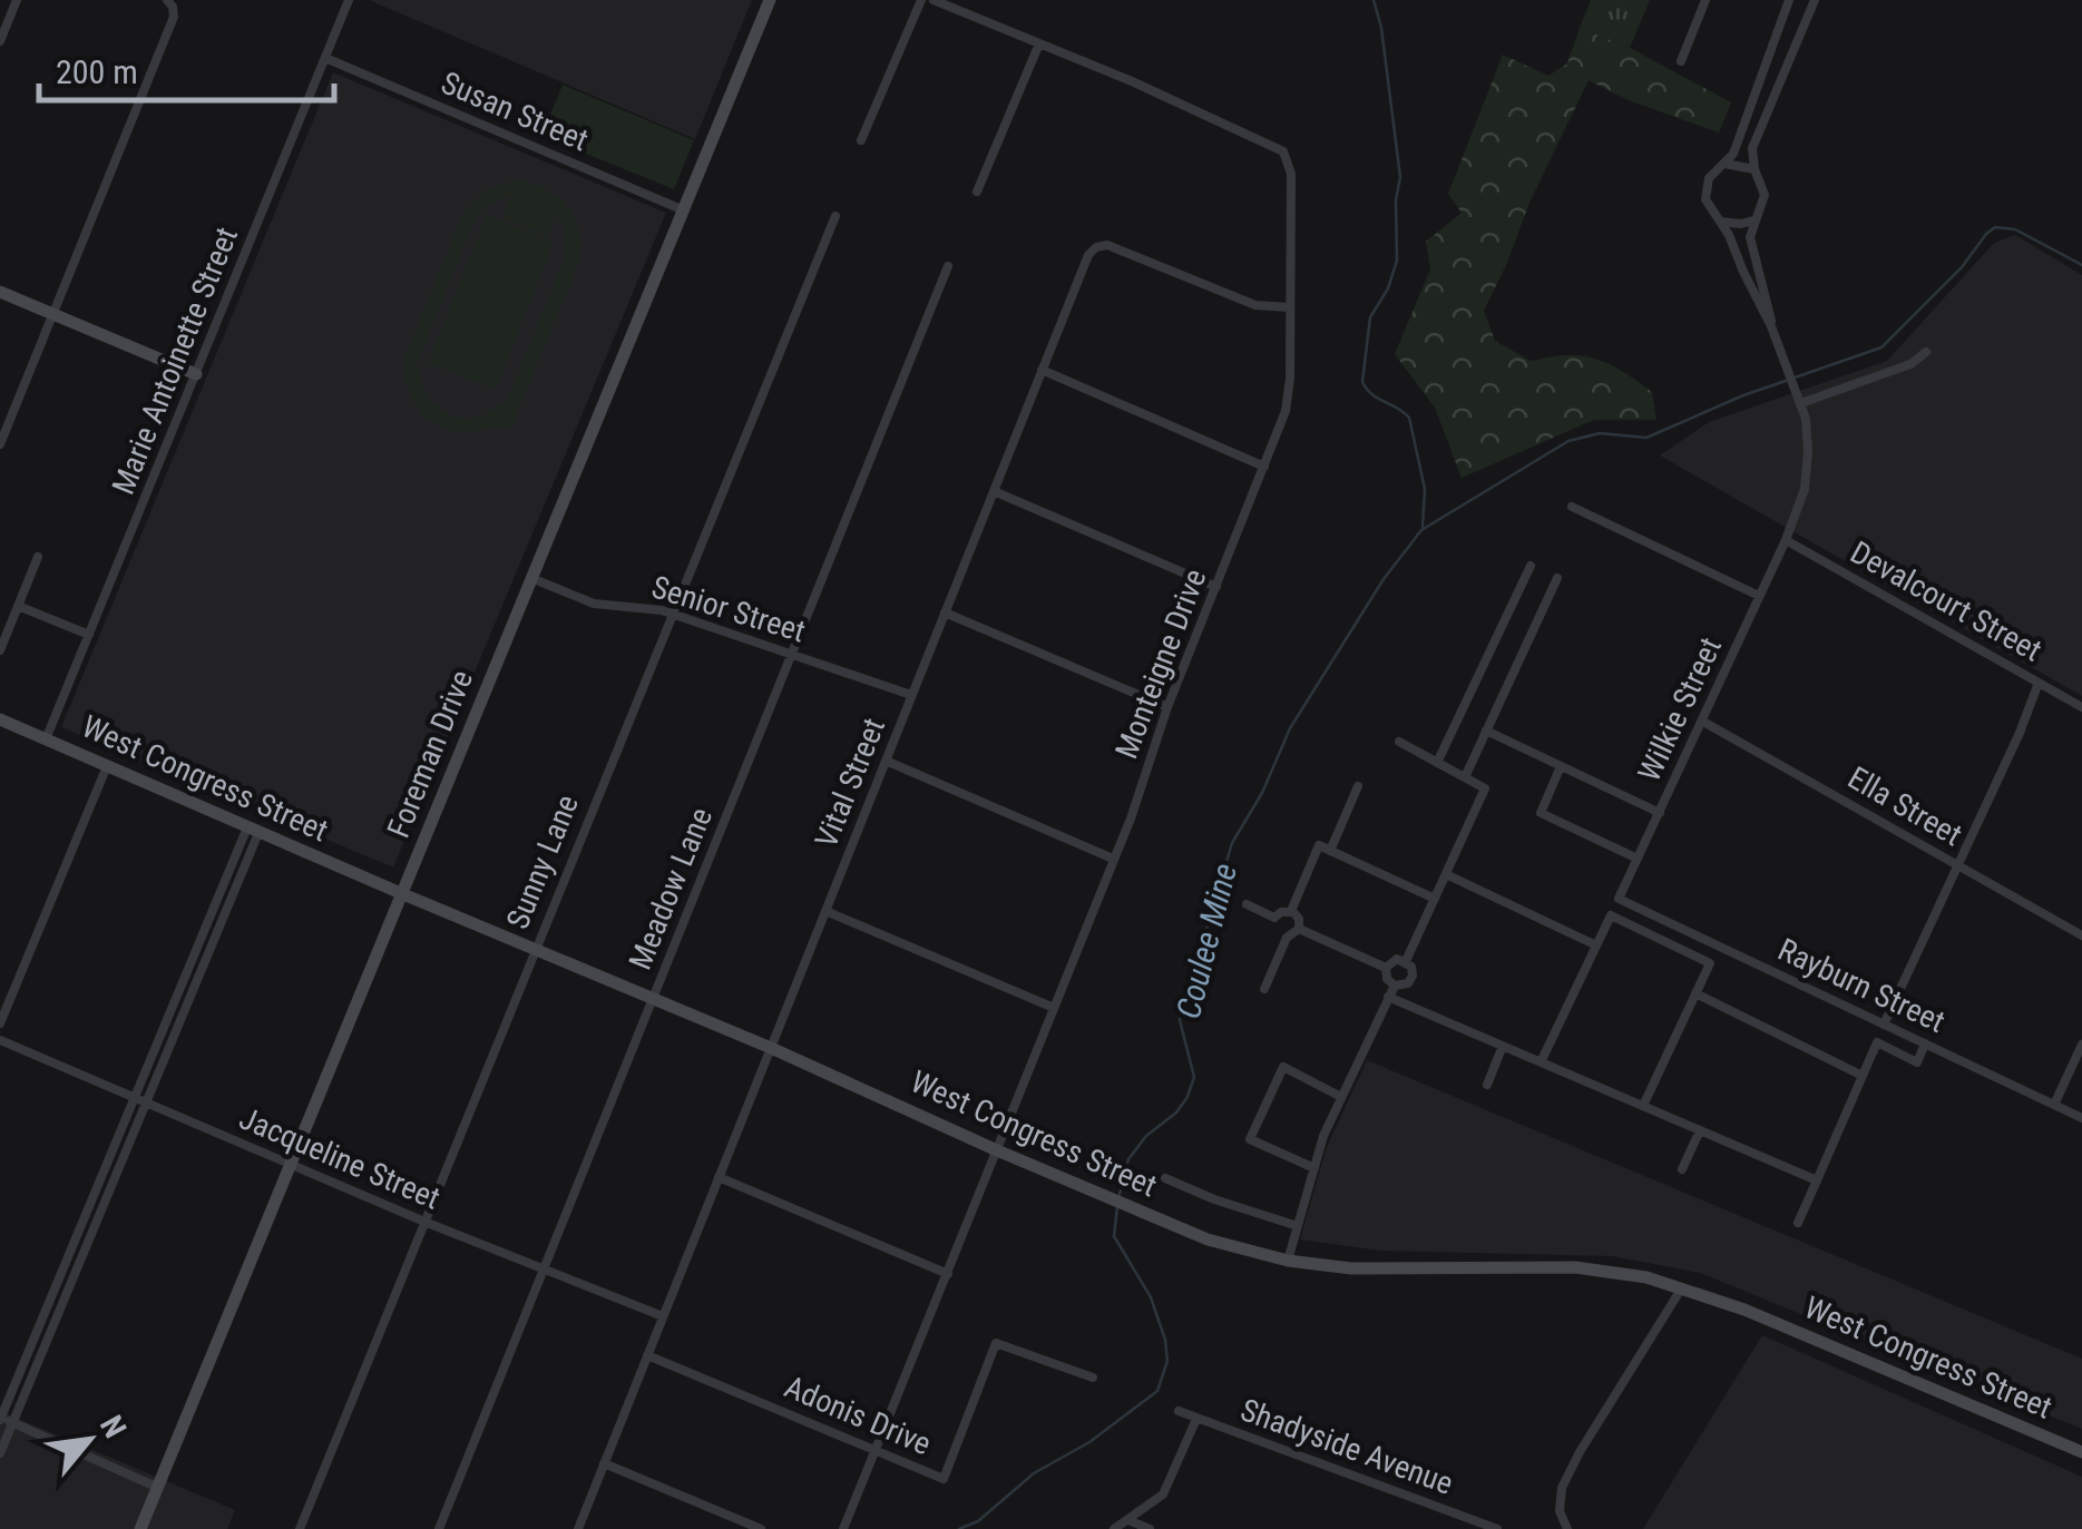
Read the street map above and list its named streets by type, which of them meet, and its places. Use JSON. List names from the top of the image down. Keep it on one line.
{"streets":{"main road":["Foreman Drive","West Congress Street"],"street":["Susan Street","Marie Antoinette Street","Devalcourt Street","Senior Street","Monteigne Drive","Wilkie Street","Vital Street","Ella Street","Sunny Lane","Meadow Lane","Rayburn Street","Jacqueline Street","Adonis Drive","Shadyside Avenue"]},"crossings":[["Susan Street","Marie Antoinette Street"],["Susan Street","Foreman Drive"],["Marie Antoinette Street","West Congress Street"],["Devalcourt Street","Wilkie Street"],["Senior Street","Foreman Drive"],["Senior Street","Vital Street"],["Senior Street","Sunny Lane"],["Senior Street","Meadow Lane"],["Monteigne Drive","West Congress Street"],["Monteigne Drive","Vital Street"],["Monteigne Drive","Adonis Drive"],["Wilkie Street","Ella Street"],["Wilkie Street","Rayburn Street"],["Foreman Drive","West Congress Street"],["Foreman Drive","Jacqueline Street"],["West Congress Street","Vital Street"],["West Congress Street","Sunny Lane"],["West Congress Street","Meadow Lane"],["Vital Street","Jacqueline Street"],["Vital Street","Adonis Drive"],["Sunny Lane","Jacqueline Street"],["Meadow Lane","Jacqueline Street"]],"water":["Coulee Mine"],"scale_bar":"200 m","north":"top right"}
